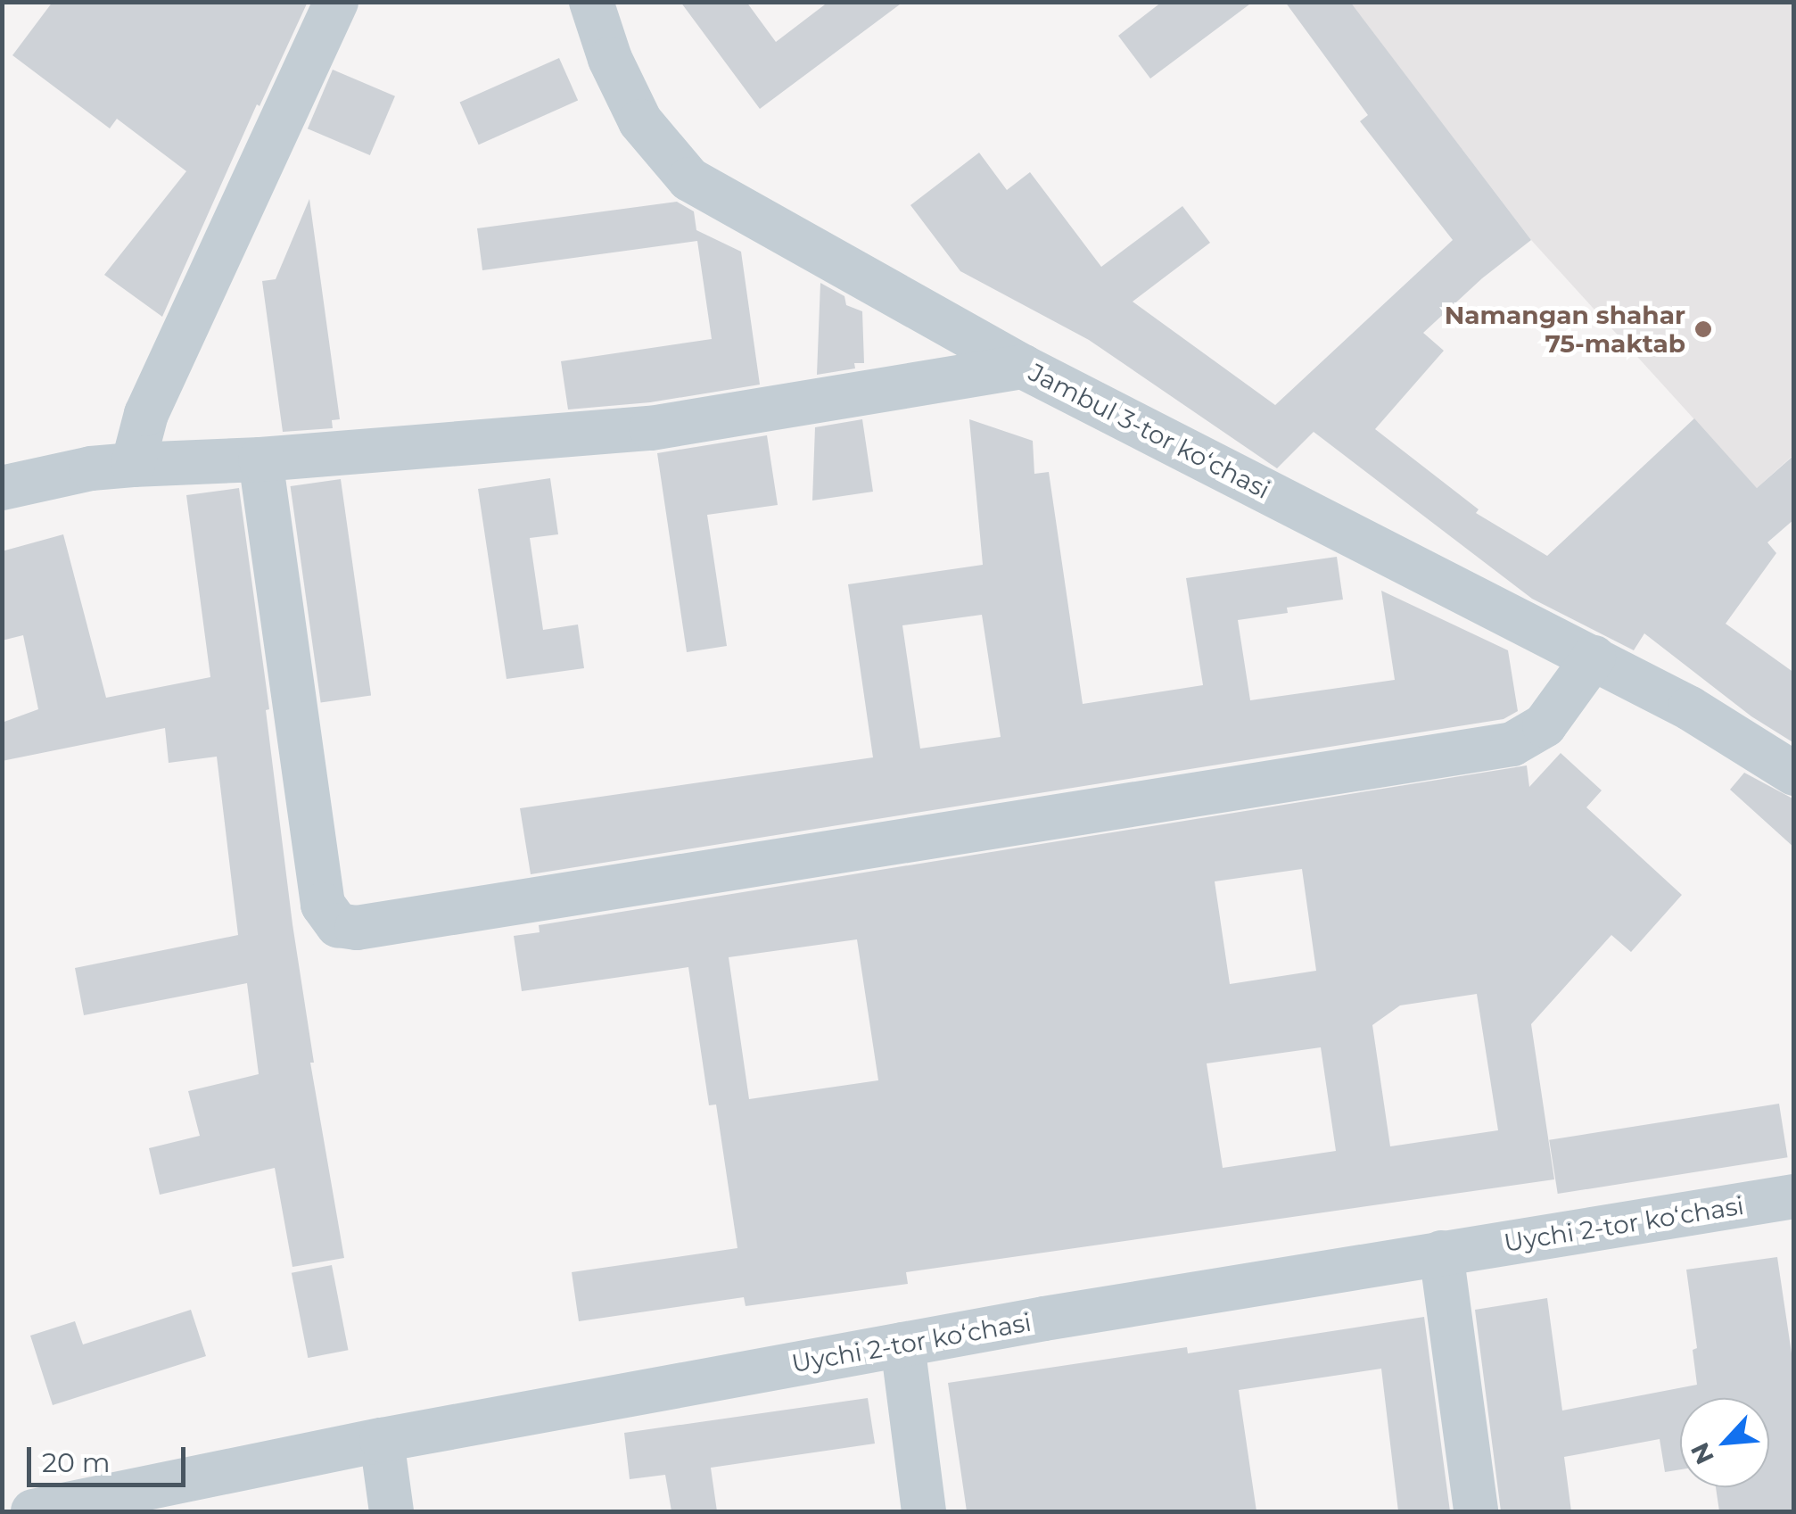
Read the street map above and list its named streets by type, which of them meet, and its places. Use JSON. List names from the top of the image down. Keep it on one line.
{"streets":{"street":["Jambul 3-tor koʻchasi","Uychi 2-tor koʻchasi"]},"places":["Namangan shahar 75-maktab"],"scale_bar":"20 m","north":"bottom left"}
